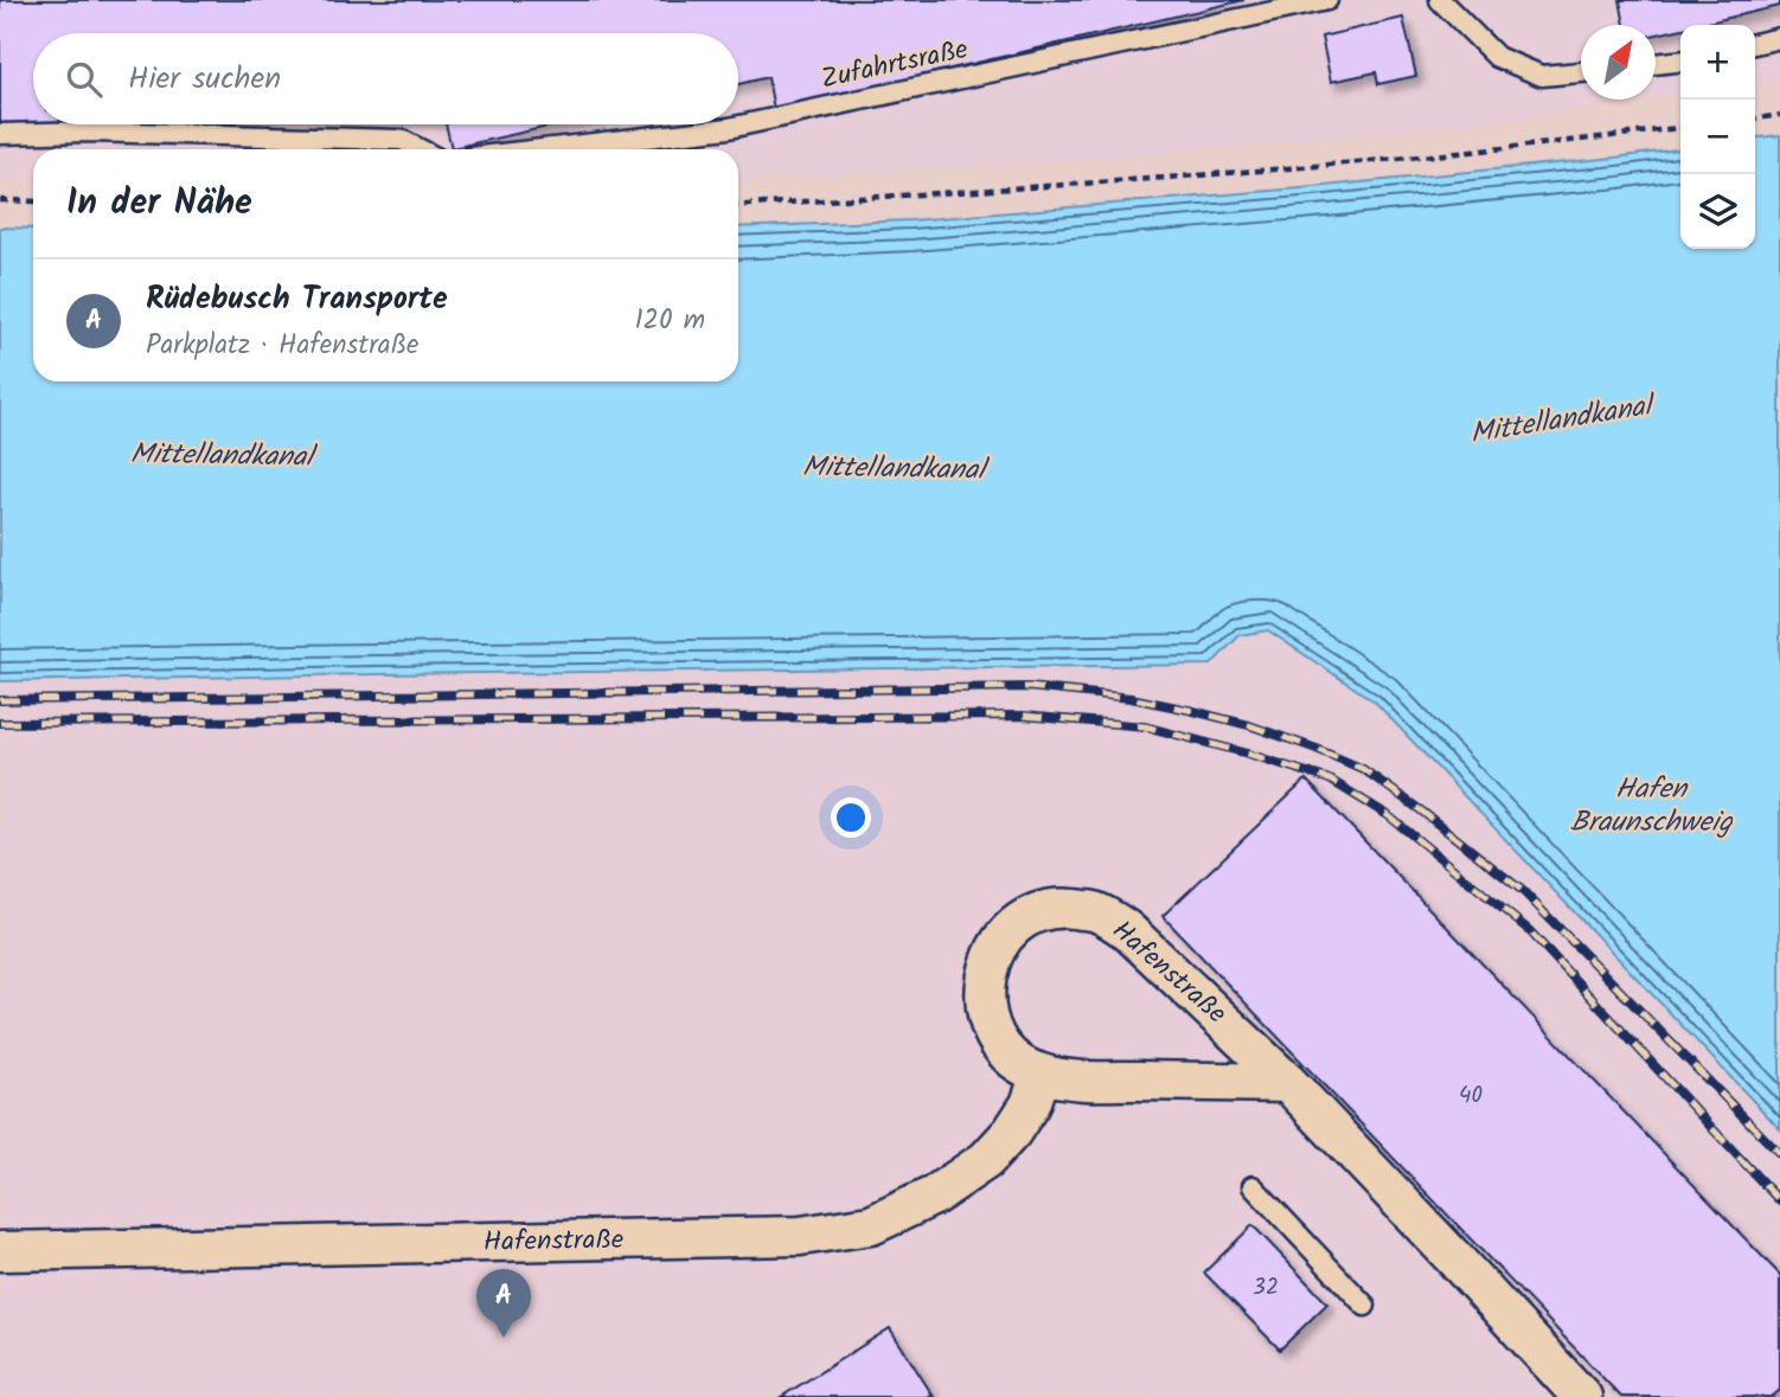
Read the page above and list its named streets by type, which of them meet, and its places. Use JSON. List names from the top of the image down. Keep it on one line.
{"streets":{"street":["Hafenstraße"],"lane":["Zufahrtsraße"]},"water":["Mittellandkanal","Hafen Braunschweig"],"house_numbers":["40","32"],"north":"top right","page":{"map_buttons":["+","−"],"search":"Hier suchen","heading":"In der Nähe","list":[{"mark":"A","name":"Rüdebusch Transporte","note":"Parkplatz · Hafenstraße","value":"120 m"}],"pins":"A"}}
